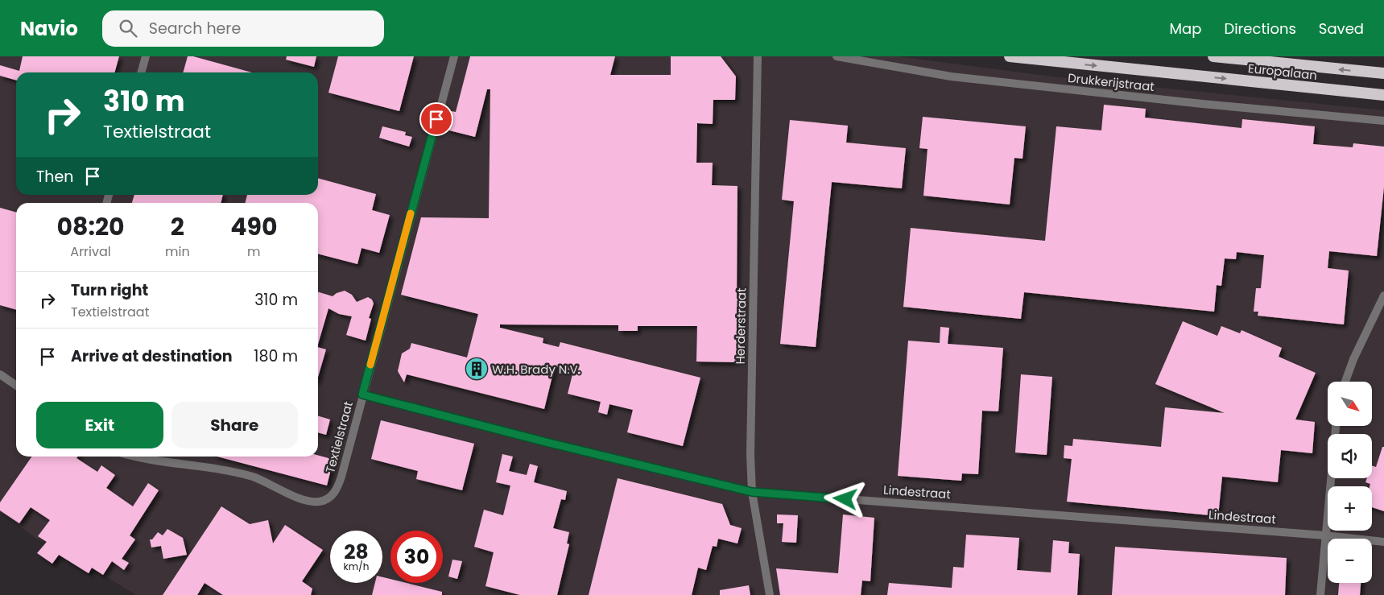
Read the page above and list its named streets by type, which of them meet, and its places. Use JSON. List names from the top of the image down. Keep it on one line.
{"streets":{"highway":["Europalaan"],"street":["Drukkerijstraat","Herderstraat","Textielstraat","Lindestraat"]},"crossings":[["Herderstraat","Lindestraat"],["Textielstraat","Lindestraat"]],"places":{"building":["W.H. Brady N.V."]},"north":"bottom right","page":{"header":"Navio","search":"Search here","nav":["Map","Directions","Saved"],"turn":["310 m","Textielstraat"],"then":"Then","eta":["08:20","Arrival","2","min","490","m"],"list":[{"name":"Turn right","note":"Textielstraat","value":"310 m"},{"name":"Arrive at destination","value":"180 m"}],"map_buttons":["+","−"],"buttons":["Exit","Share"],"speed":"28 km/h","limit":"30"}}
